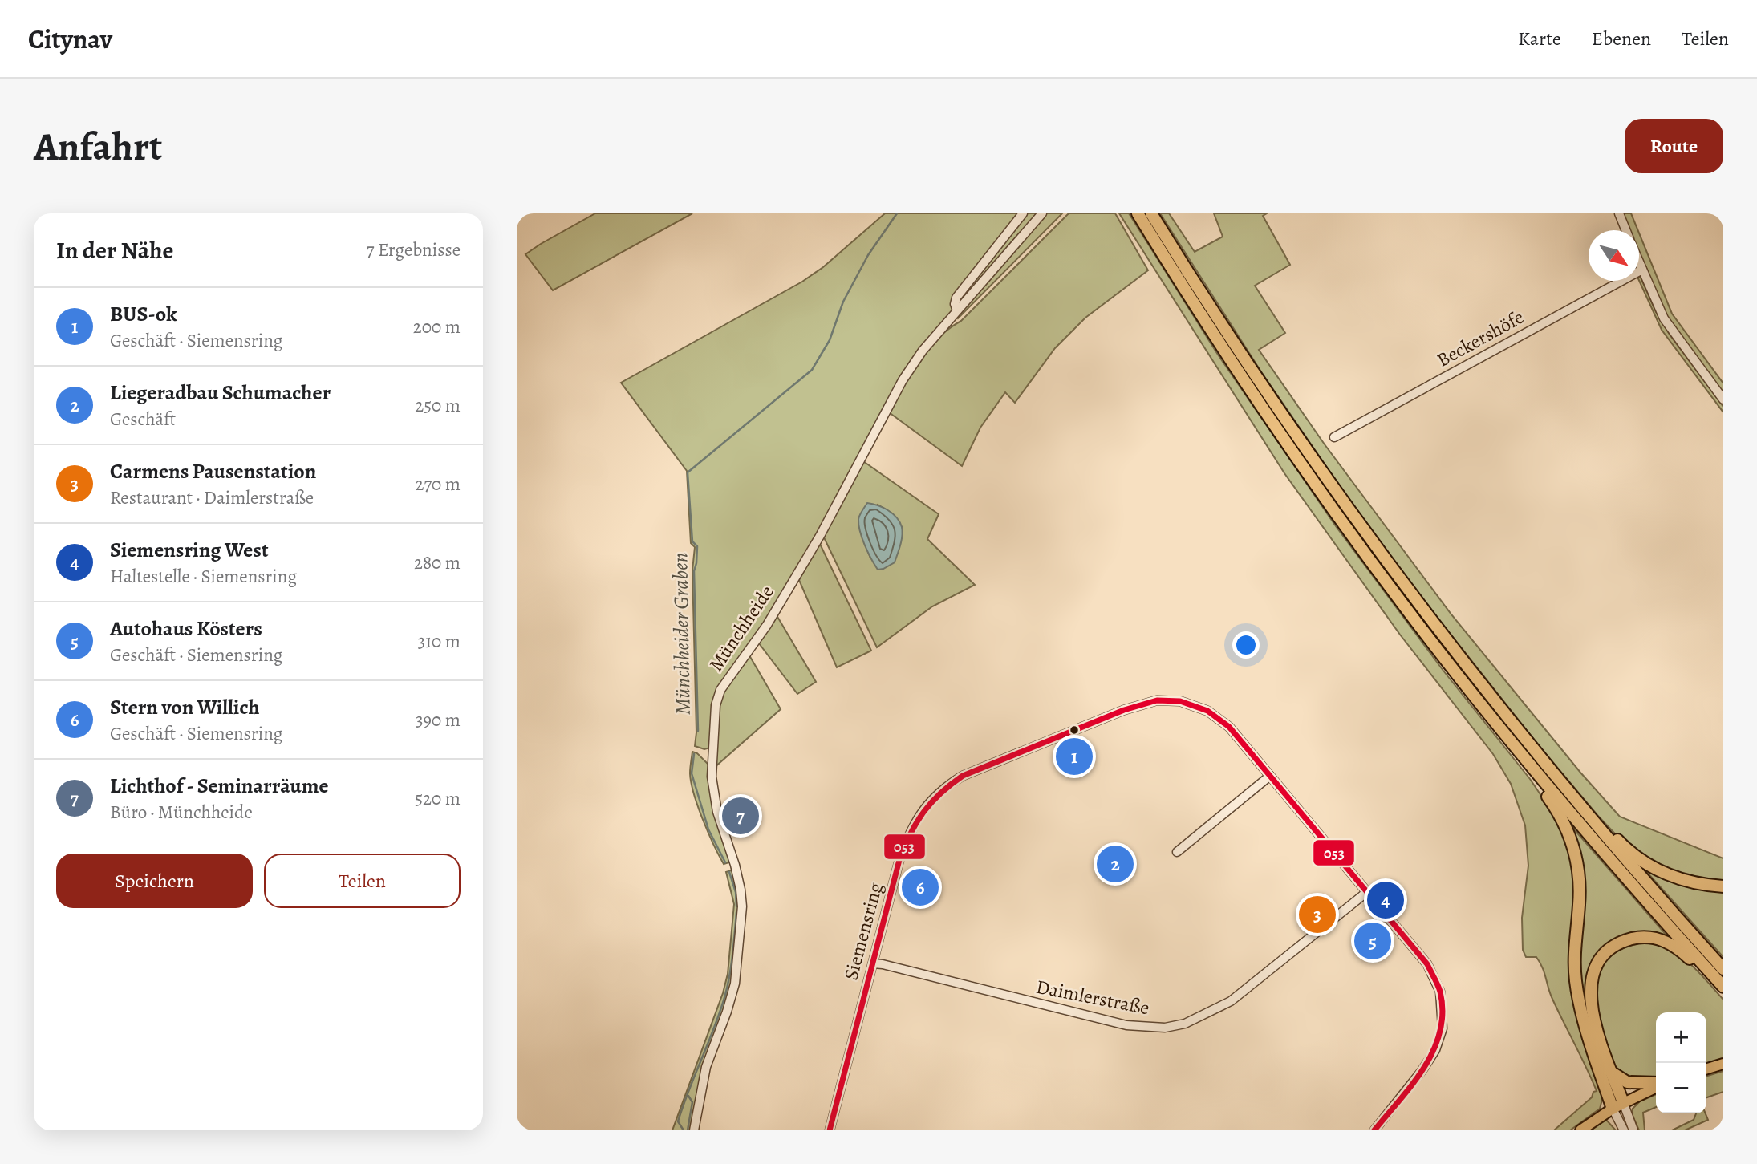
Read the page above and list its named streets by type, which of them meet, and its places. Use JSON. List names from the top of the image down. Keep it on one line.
{"streets":{"street":["Beckershöfe","Münchheide","Siemensring","Daimlerstraße"]},"crossings":[["Siemensring","Daimlerstraße"]],"water":["Münchheider Graben"],"lines":["transit line 053"],"north":"bottom right","page":{"header":"Citynav","nav":["Karte","Ebenen","Teilen"],"buttons":["Route",["Speichern","Teilen"]],"title":"Anfahrt","heading":["In der Nähe","7 Ergebnisse"],"list":[{"mark":"1","name":"BUS-ok","note":"Geschäft · Siemensring","value":"200 m"},{"mark":"2","name":"Liegeradbau Schumacher","note":"Geschäft","value":"250 m"},{"mark":"3","name":"Carmens Pausenstation","note":"Restaurant · Daimlerstraße","value":"270 m"},{"mark":"4","name":"Siemensring West","note":"Haltestelle · Siemensring","value":"280 m"},{"mark":"5","name":"Autohaus Kösters","note":"Geschäft · Siemensring","value":"310 m"},{"mark":"6","name":"Stern von Willich","note":"Geschäft · Siemensring","value":"390 m"},{"mark":"7","name":"Lichthof - Seminarräume","note":"Büro · Münchheide","value":"520 m"}],"pins":["1","7","2","6","4","3","5"],"map_buttons":["+","−"]}}
